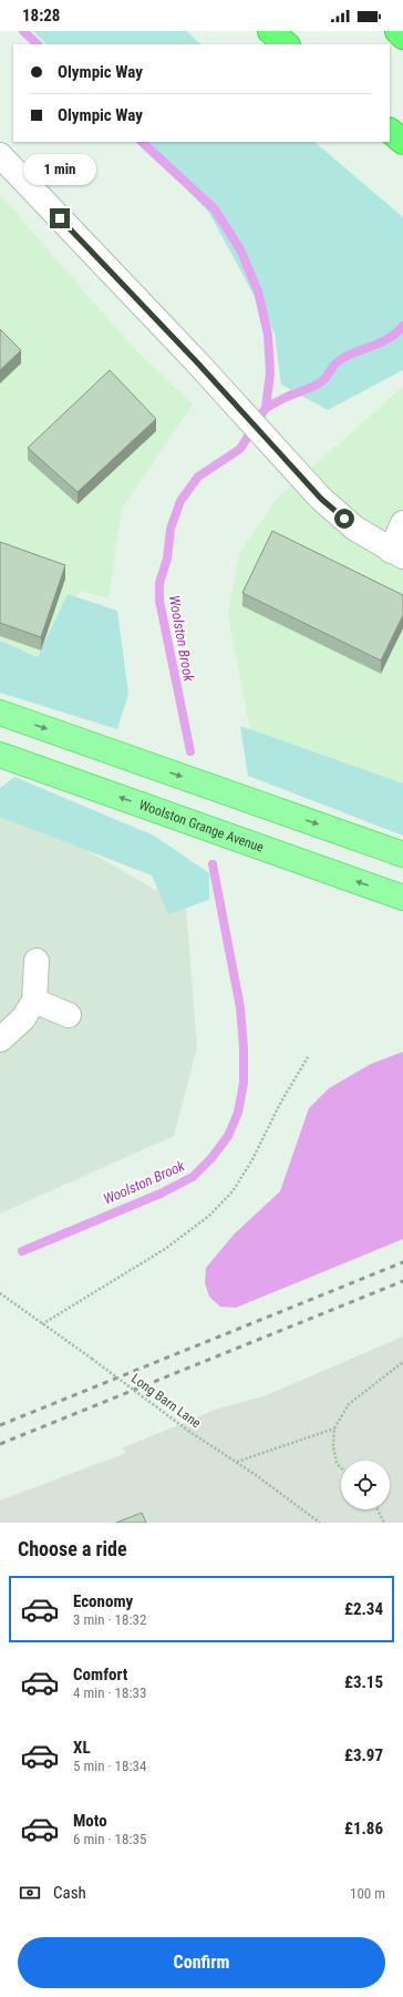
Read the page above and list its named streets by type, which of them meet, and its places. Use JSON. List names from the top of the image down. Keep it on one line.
{"streets":{"main road":["Woolston Grange Avenue"],"path":["Long Barn Lane"]},"water":["Woolston Brook"],"page":{"status":"18:28","banner":["Olympic Way","Olympic Way"],"bubble":"1 min","heading":"Choose a ride","list":[{"name":"Economy","note":"3 min · 18:32","value":"£2.34"},{"name":"Comfort","note":"4 min · 18:33","value":"£3.15"},{"name":"XL","note":"5 min · 18:34","value":"£3.97"},{"name":"Moto","note":"6 min · 18:35","value":"£1.86"}],"pay":["Cash","100 m"],"buttons":"Confirm"}}
